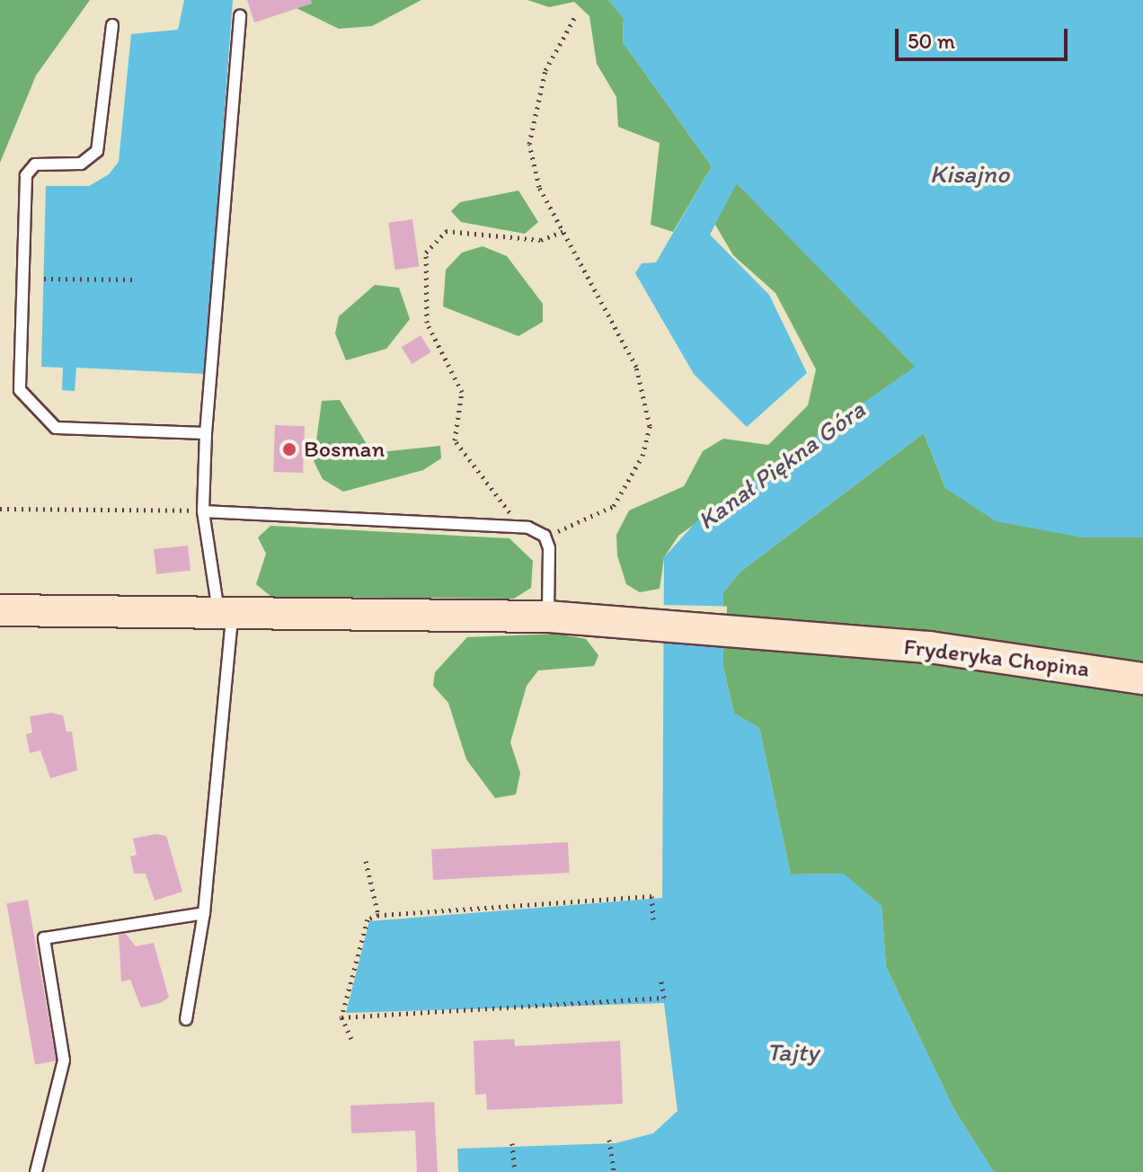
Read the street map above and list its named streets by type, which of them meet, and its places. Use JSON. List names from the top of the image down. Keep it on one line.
{"streets":{"main road":["Fryderyka Chopina"]},"water":["Kisajno","Kanał Piękna Góra","Tajty"],"places":["Bosman"],"scale_bar":"50 m"}
